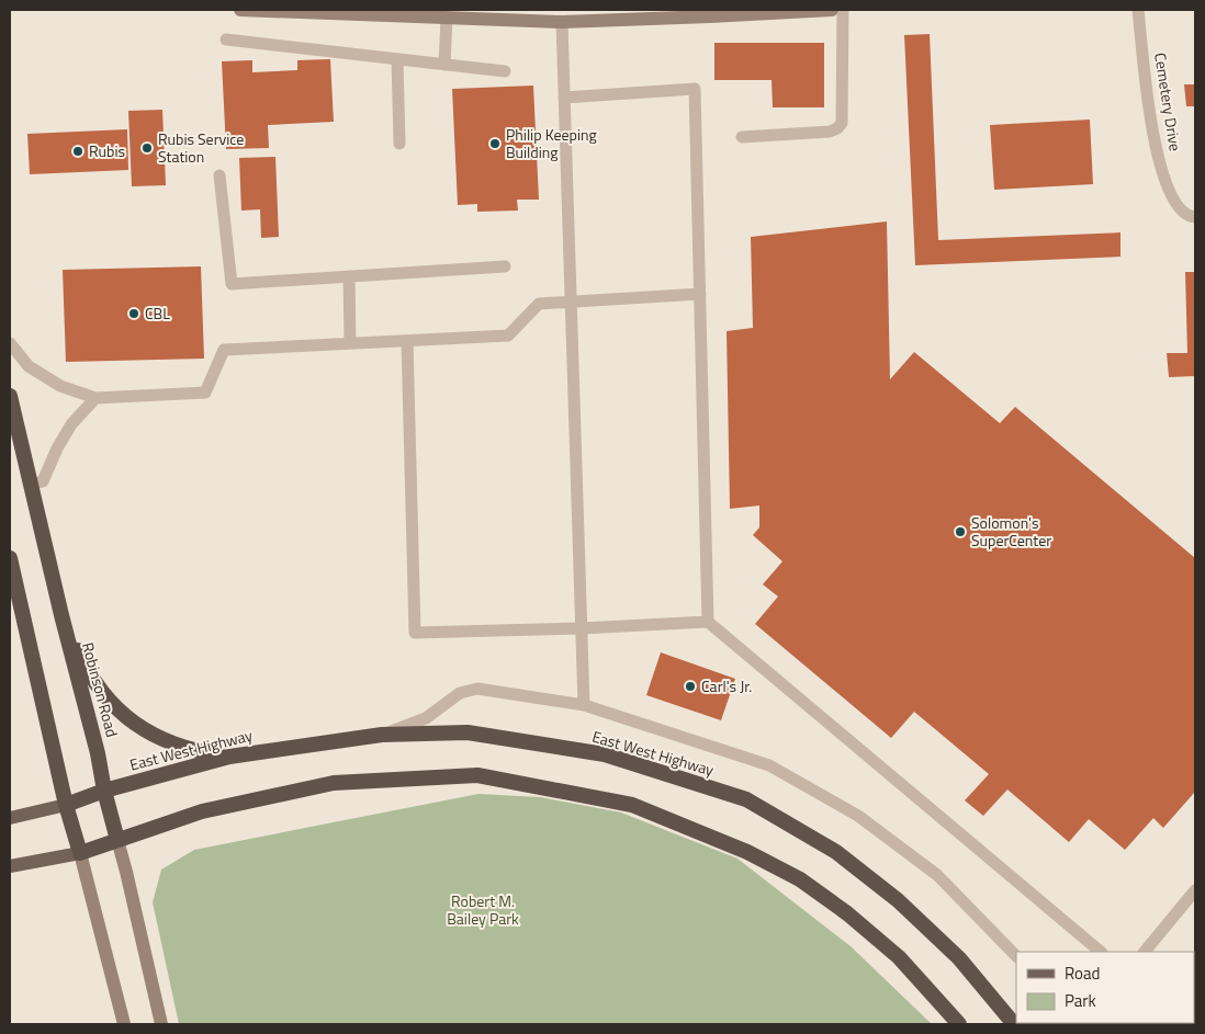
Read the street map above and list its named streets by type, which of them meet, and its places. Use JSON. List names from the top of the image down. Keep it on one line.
{"streets":{"highway":["Robinson Road","East West Highway"],"lane":["Cemetery Drive"]},"crossings":[["Robinson Road","East West Highway"]],"parks":["Robert M. Bailey Park"],"places":["Philip Keeping Building","Rubis Service Station","Rubis","CBL","Solomon's SuperCenter","Carl's Jr."],"legend":["Road","Park"]}
